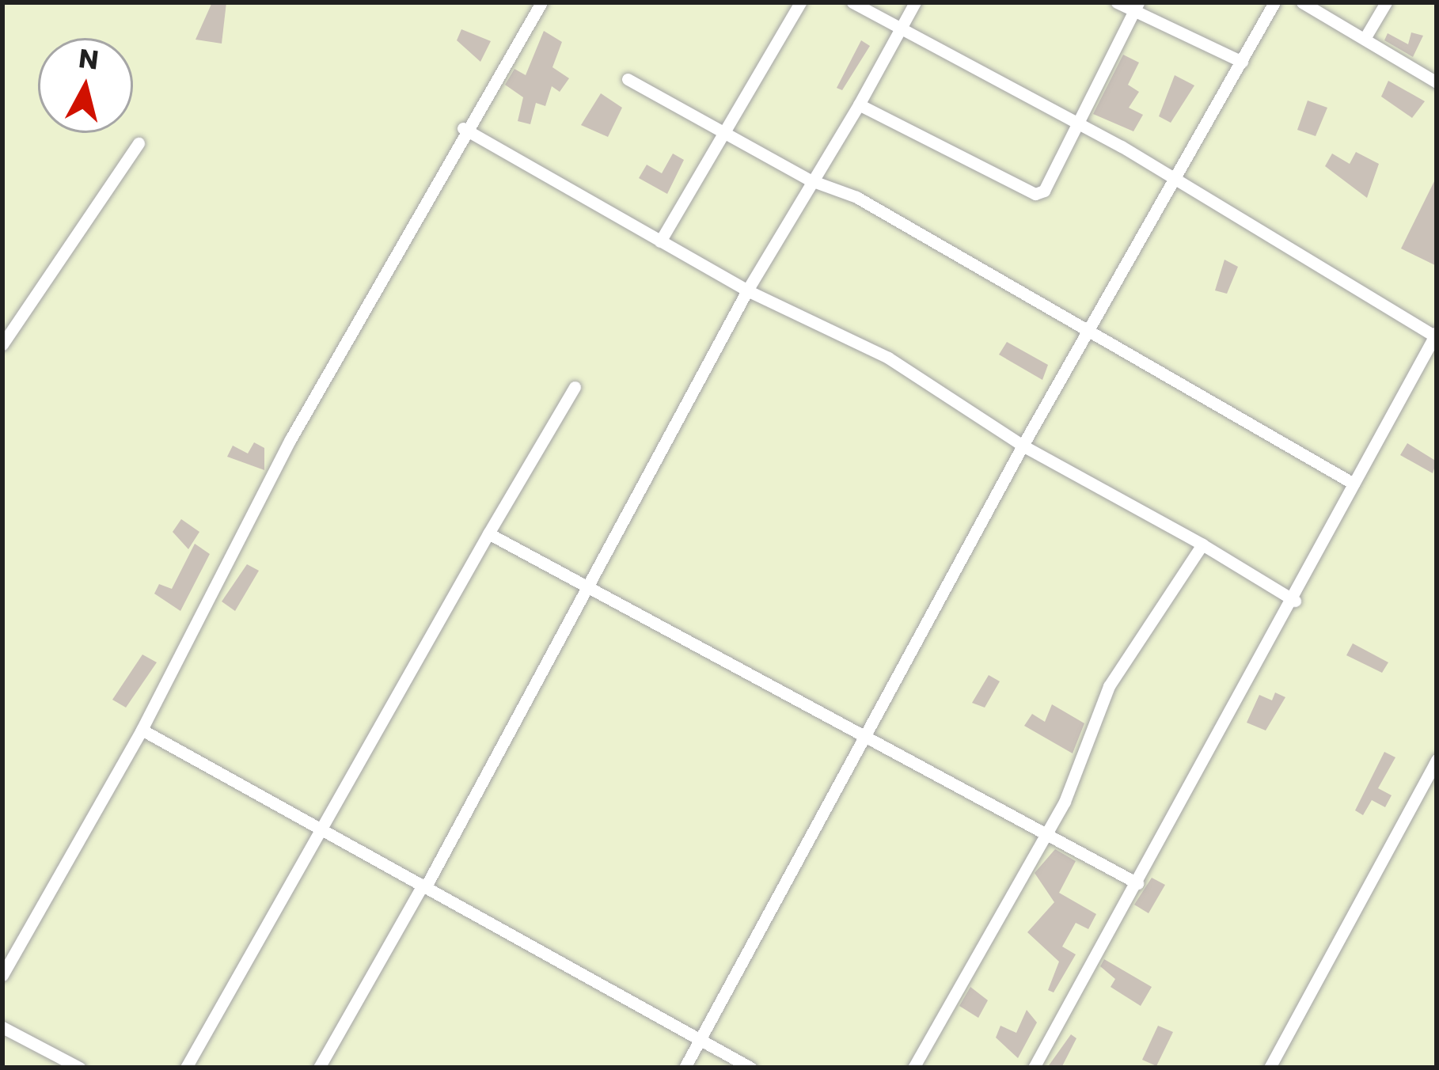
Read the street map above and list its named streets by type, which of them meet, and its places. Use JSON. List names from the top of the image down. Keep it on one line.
{"north":"top"}
